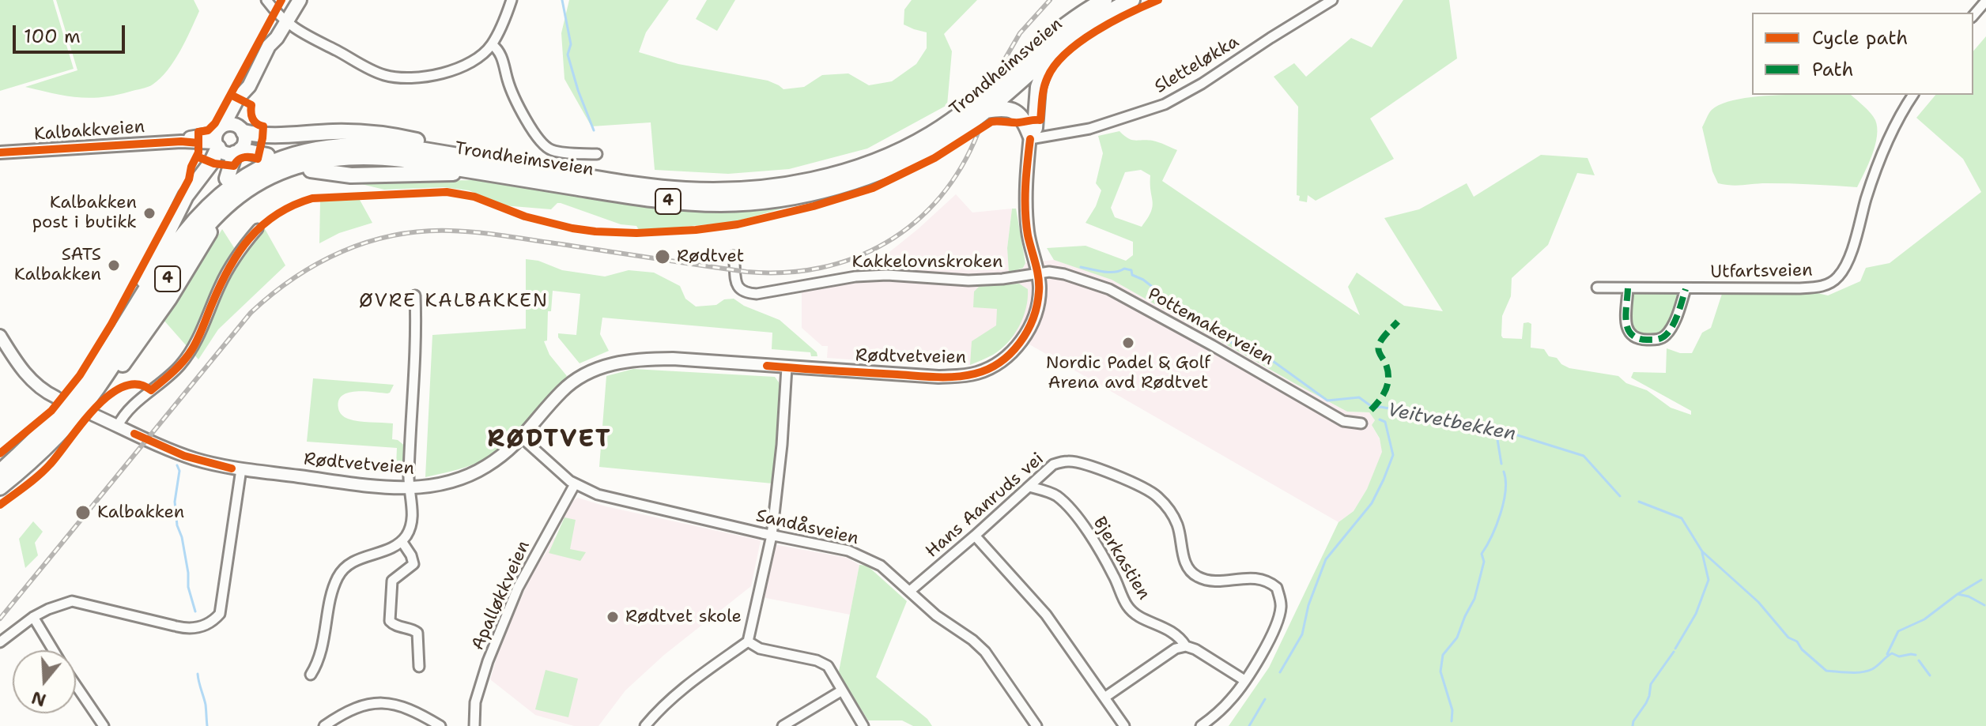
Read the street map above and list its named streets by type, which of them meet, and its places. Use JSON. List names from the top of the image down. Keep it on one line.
{"streets":{"highway":["Trondheimsveien","4"],"street":["Sletteløkka","Kalbakkveien","Kakkelovnskroken","Utfartsveien","Pottemakerveien","Rødtvetveien","Hans Aanruds vei","Sandåsveien","Bjerkastien","Apalløkkveien"]},"crossings":[["Sletteløkka","Rødtvetveien"],["Kakkelovnskroken","Pottemakerveien"],["Kakkelovnskroken","Rødtvetveien"],["Pottemakerveien","Rødtvetveien"],["Rødtvetveien","Sandåsveien"],["Hans Aanruds vei","Sandåsveien"],["Hans Aanruds vei","Bjerkastien"],["Sandåsveien","Apalløkkveien"]],"districts":["ØVRE KALBAKKEN","RØDTVET"],"water":["Veitvetbekken"],"places":["Kalbakken post i butikk","Rødtvet","SATS Kalbakken","Nordic Padel & Golf Arena avd Rødtvet","Kalbakken","Rødtvet skole"],"legend":["Cycle path","Path"],"scale_bar":"100 m","north":"bottom"}
